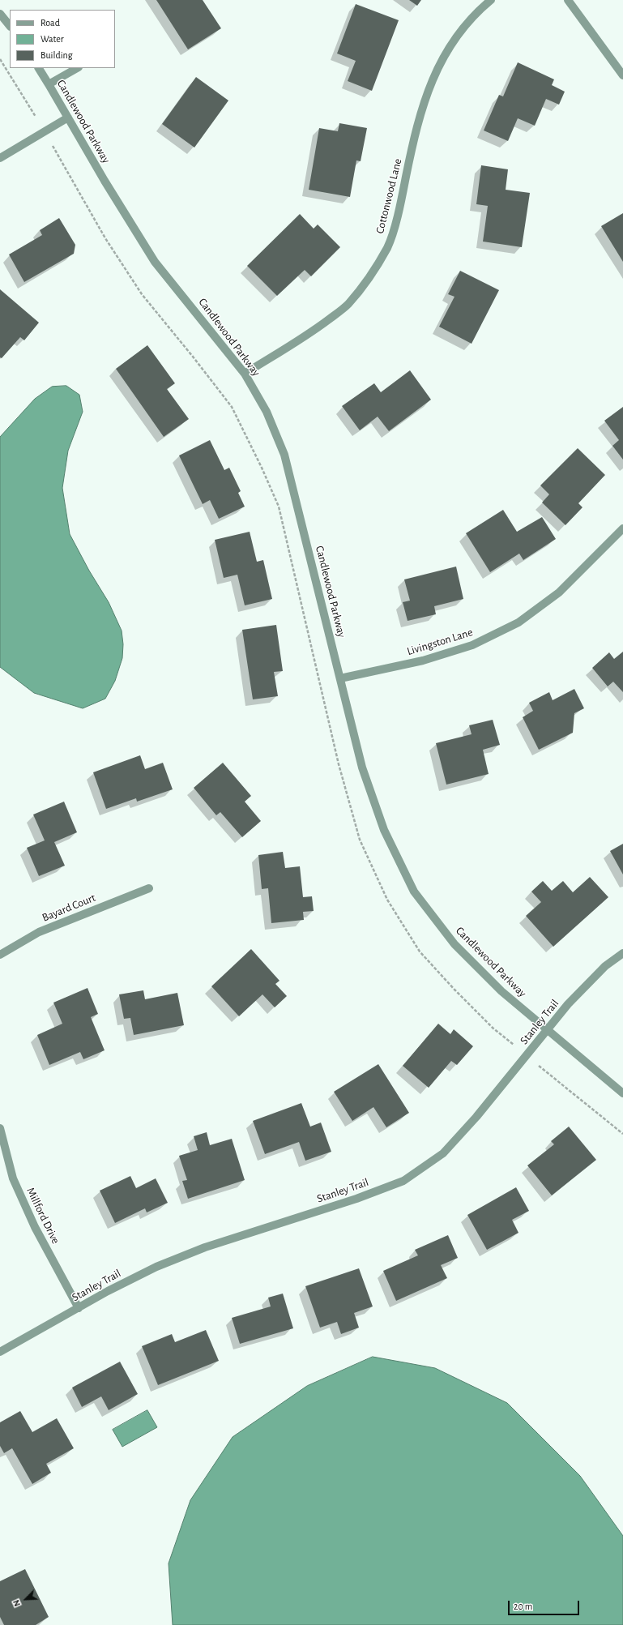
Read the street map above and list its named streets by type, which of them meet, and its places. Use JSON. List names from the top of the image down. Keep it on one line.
{"streets":{"street":["Candlewood Parkway","Cottonwood Lane","Livingston Lane","Bayard Court","Stanley Trail","Millford Drive"]},"crossings":[["Candlewood Parkway","Cottonwood Lane"],["Candlewood Parkway","Livingston Lane"],["Candlewood Parkway","Stanley Trail"],["Stanley Trail","Millford Drive"]],"legend":["Road","Water","Building"],"scale_bar":"20 m","north":"bottom left"}
